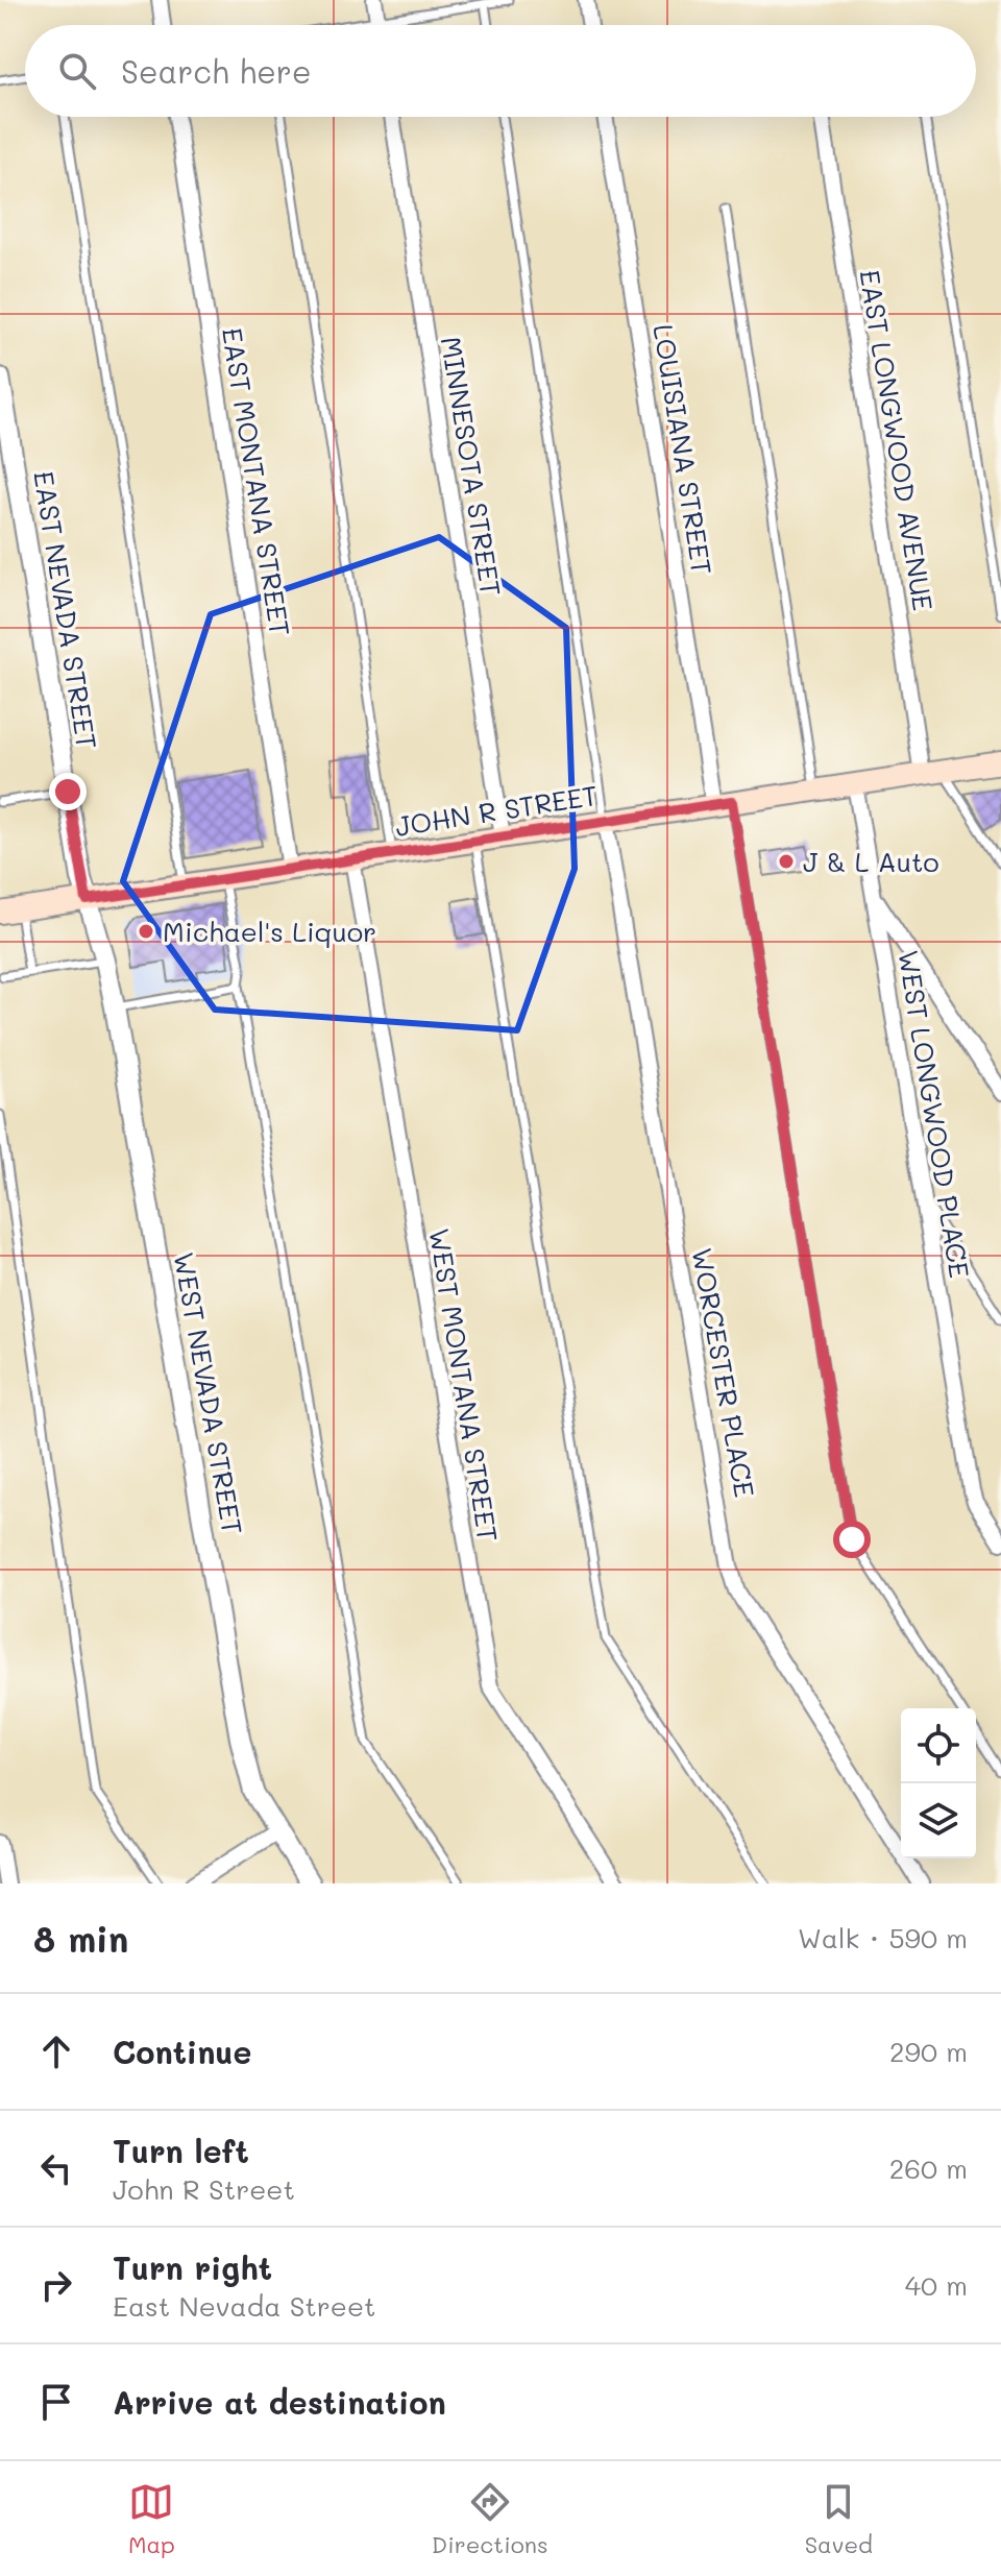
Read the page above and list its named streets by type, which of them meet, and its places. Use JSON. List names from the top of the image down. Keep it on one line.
{"streets":{"main road":["JOHN R STREET"],"street":["EAST LONGWOOD AVENUE","LOUISIANA STREET","MINNESOTA STREET","EAST MONTANA STREET","EAST NEVADA STREET","WEST LONGWOOD PLACE","WORCESTER PLACE","WEST MONTANA STREET","WEST NEVADA STREET"]},"crossings":[["EAST LONGWOOD AVENUE","JOHN R STREET"],["LOUISIANA STREET","JOHN R STREET"],["MINNESOTA STREET","JOHN R STREET"],["EAST MONTANA STREET","JOHN R STREET"],["EAST NEVADA STREET","JOHN R STREET"],["EAST NEVADA STREET","WEST NEVADA STREET"],["JOHN R STREET","WEST LONGWOOD PLACE"],["JOHN R STREET","WORCESTER PLACE"],["JOHN R STREET","WEST MONTANA STREET"],["JOHN R STREET","WEST NEVADA STREET"]],"places":["J & L Auto","Michael's Liquor"],"page":{"search":"Search here","heading":["8 min","Walk · 590 m"],"list":[["Continue","290 m"],["Turn left","John R Street","260 m"],["Turn right","East Nevada Street","40 m"],"Arrive at destination"],"nav":["Map","Directions","Saved"]}}
